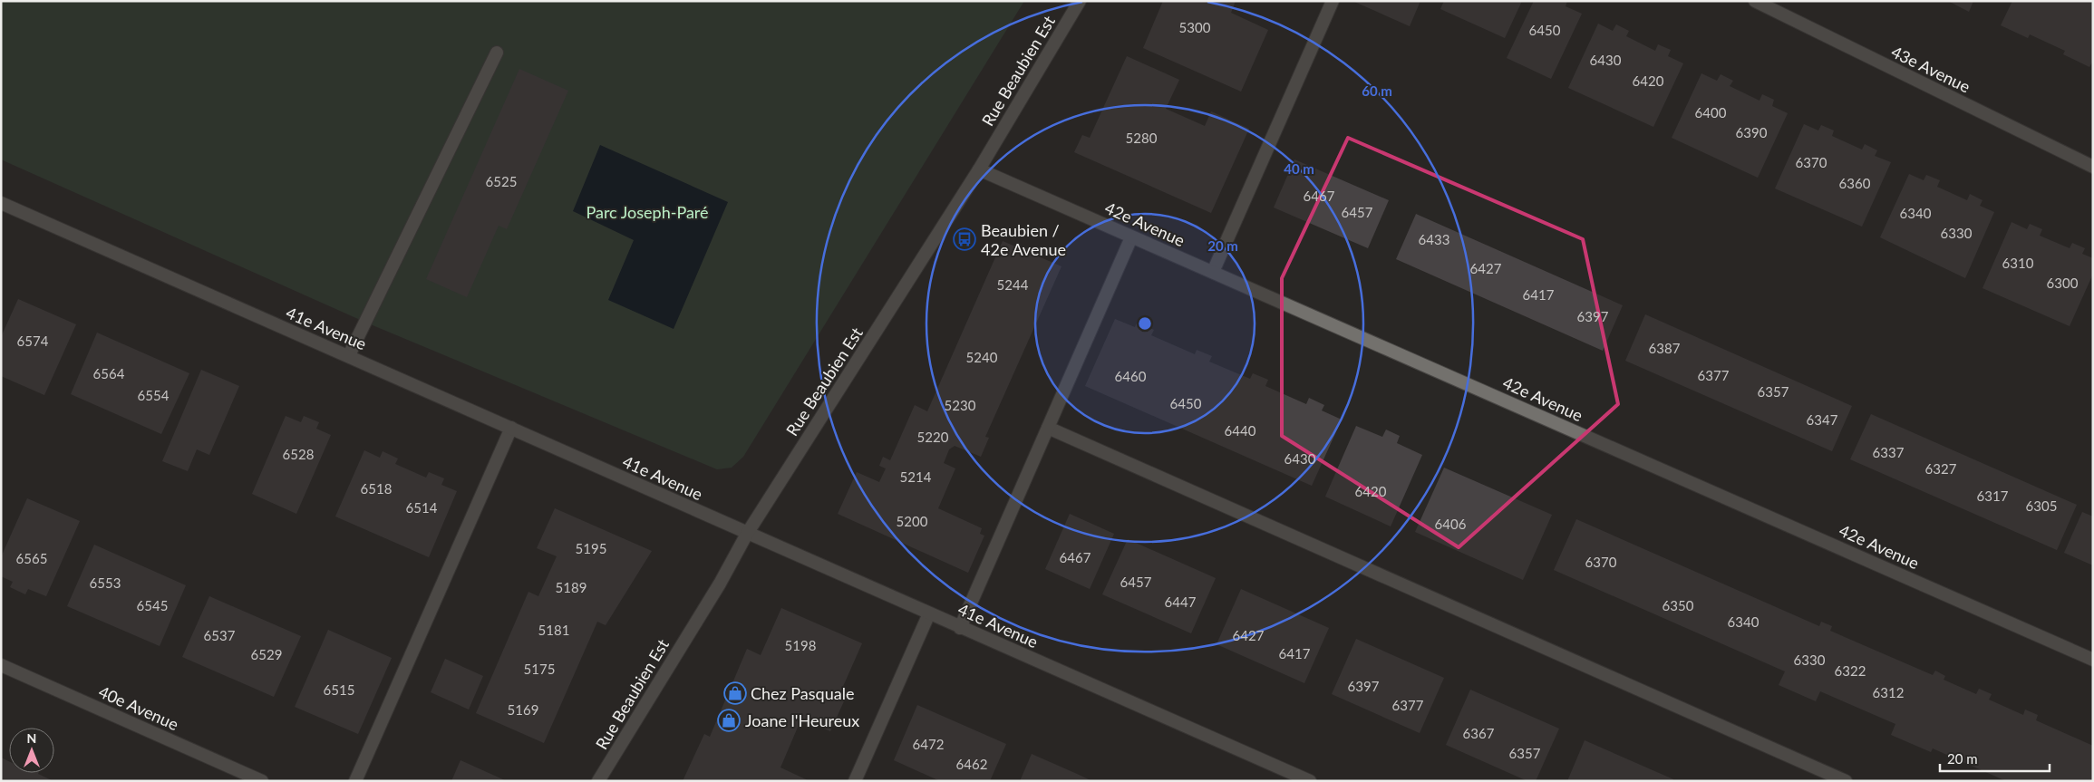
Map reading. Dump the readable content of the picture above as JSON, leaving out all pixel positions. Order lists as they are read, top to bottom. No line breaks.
{"streets":{"street":["43e Avenue","Rue Beaubien Est","42e Avenue","41e Avenue","40e Avenue"]},"crossings":[["Rue Beaubien Est","42e Avenue"],["Rue Beaubien Est","41e Avenue"]],"parks":["Parc Joseph-Paré"],"places":{"bus stop":["Beaubien / 42e Avenue"],"shop":["Chez Pasquale","Joane l'Heureux"]},"house_numbers":["5300","6450","6430","6420","6400","6390","5280","6370","6525","6360","6467","6457","6340","6330","6433","6310","6427","6300","5244","6417","6397","6574","6387","5240","6564","6377","6460","6357","6554","6450","5230","6347","6440","5220","6337","6528","6430","6327","5214","6518","6420","6317","6305","6514","5200","6406","5195","6467","6565","6370","6457","6553","5189","6447","6545","6350","6340","5181","6537","6427","5198","6417","6529","6330","5175","6322","6397","6515","6312","6377","5169","6367","6472","6357","6462"],"scale_bar":"20 m","north":"top","rings":["60 m","40 m","20 m"]}
